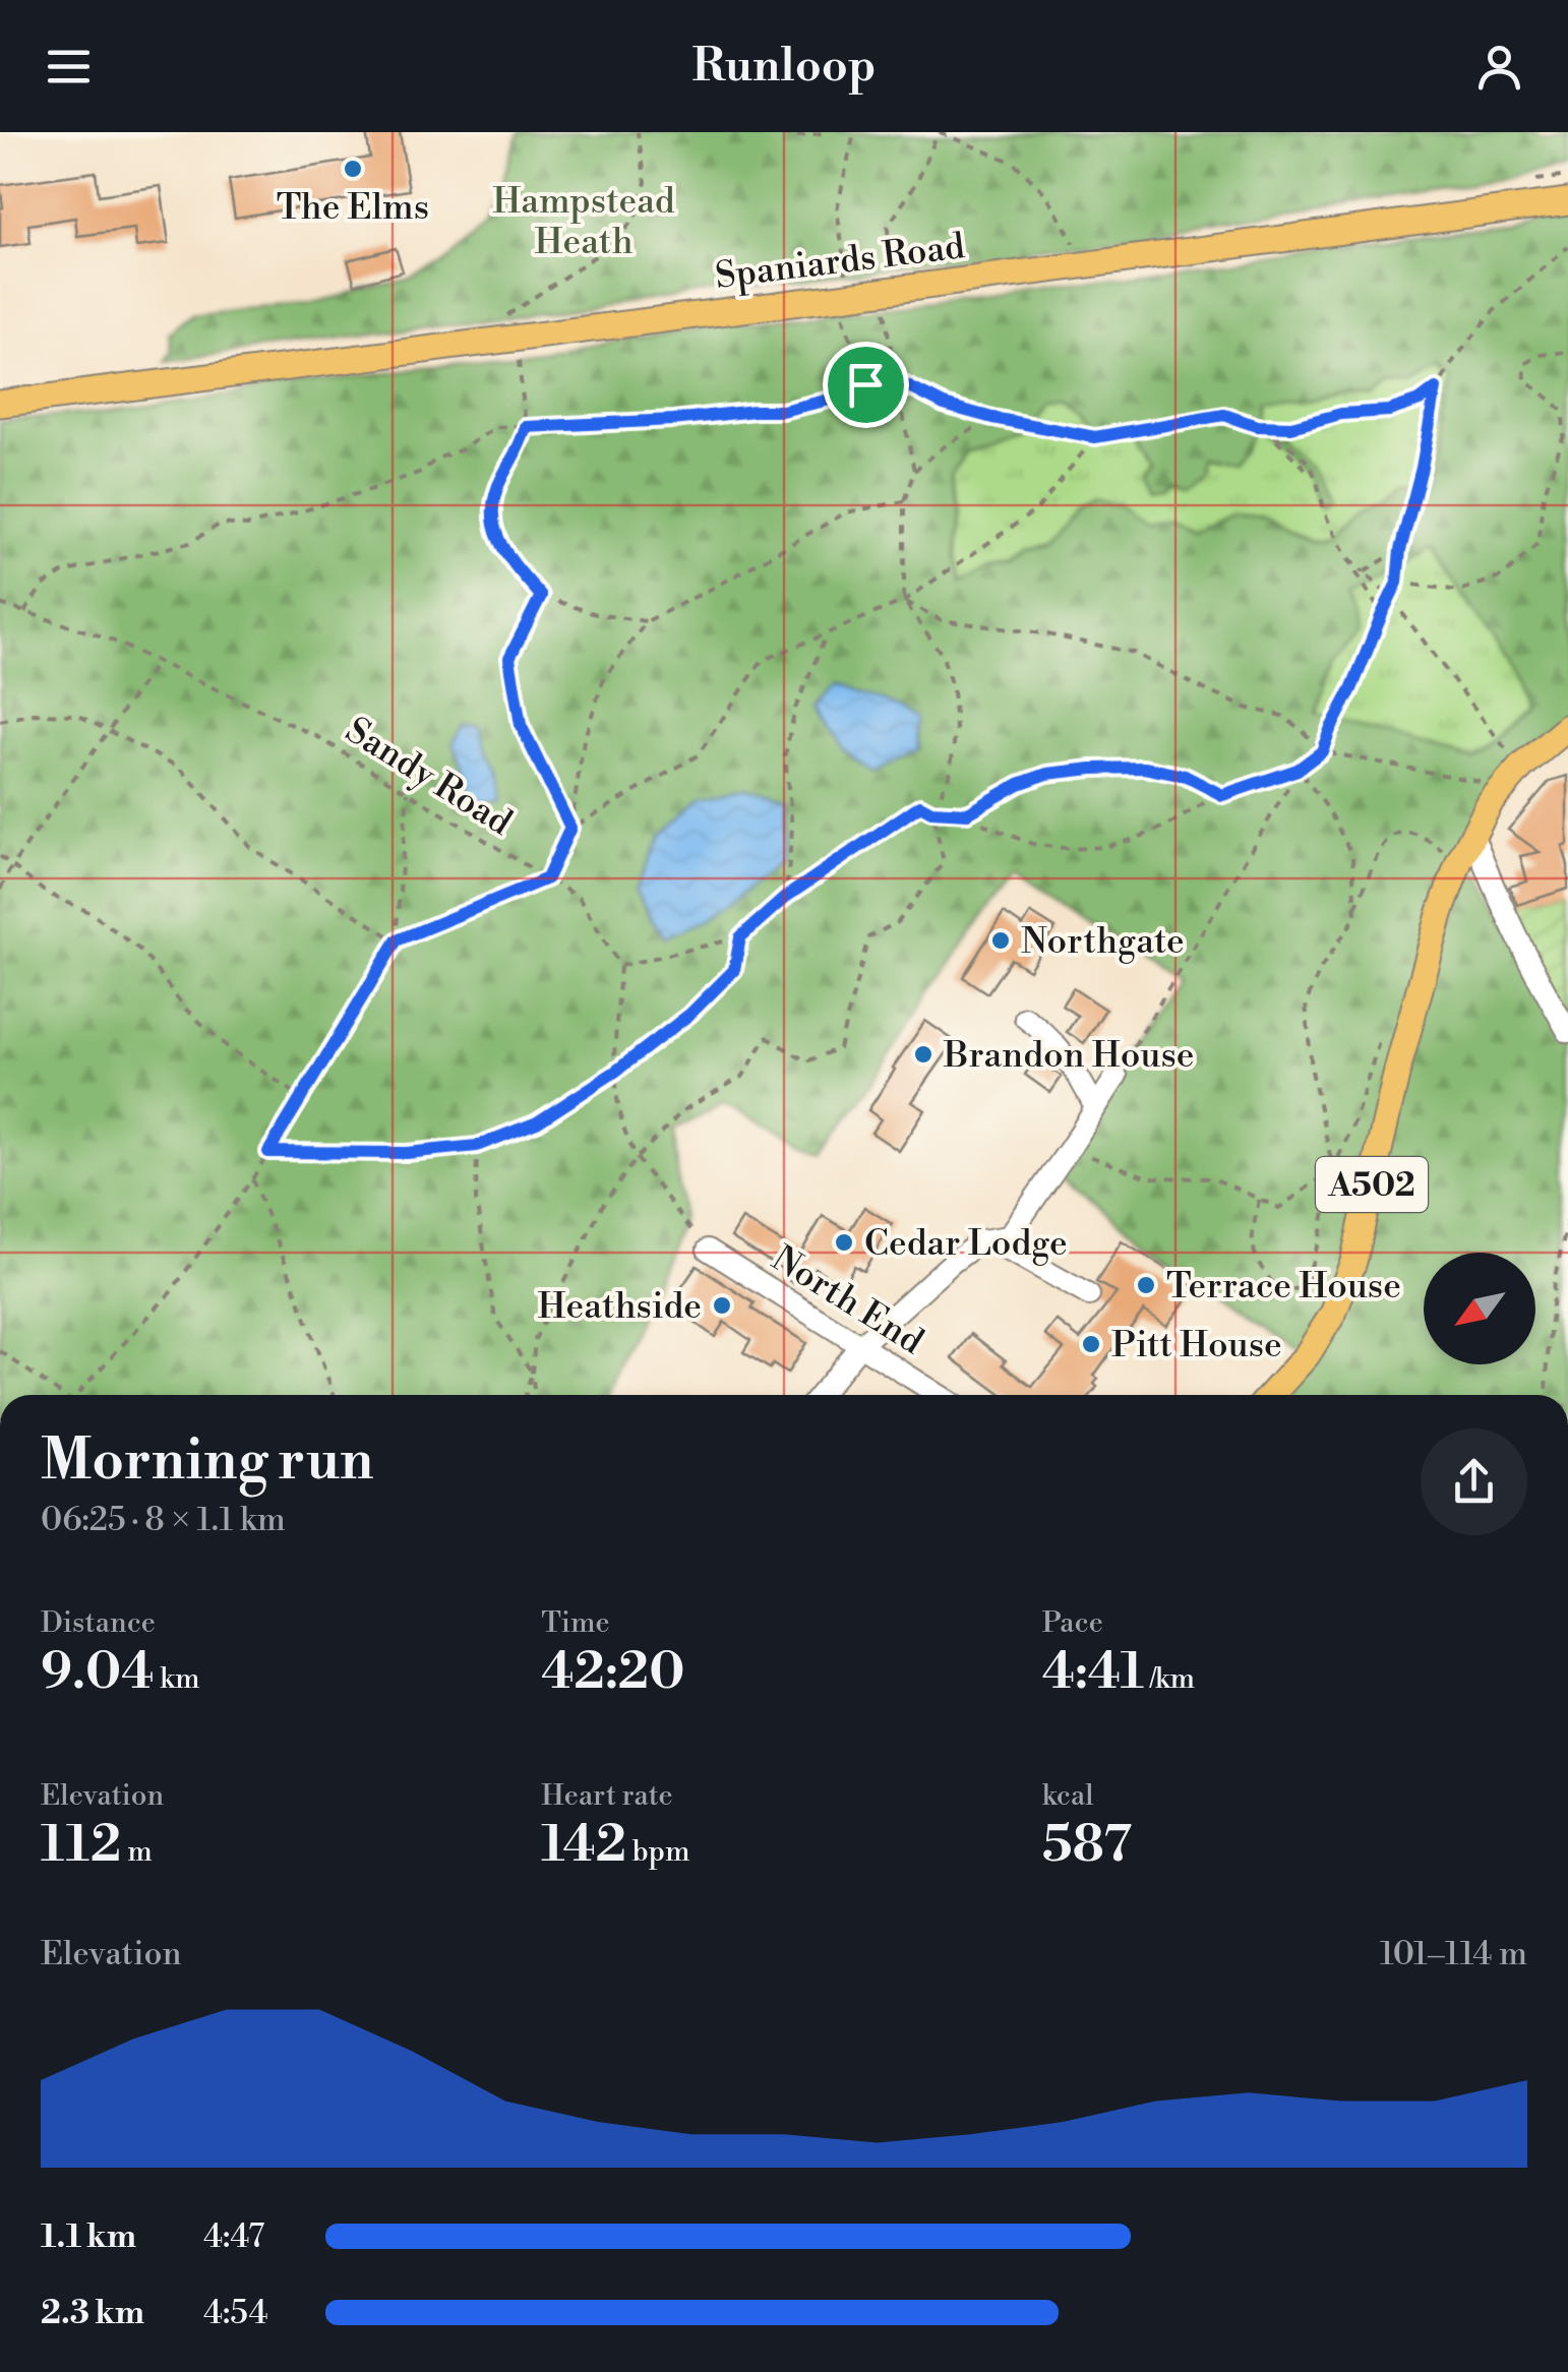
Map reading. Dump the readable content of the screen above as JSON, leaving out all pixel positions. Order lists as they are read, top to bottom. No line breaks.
{"streets":{"main road":["Spaniards Road","A502"],"street":["North End"],"path":["Sandy Road"]},"parks":["Hampstead Heath"],"places":["The Elms","Northgate","Brandon House","Cedar Lodge","Terrace House","Heathside","Pitt House"],"north":"bottom left","page":{"header":"Runloop","heading":["Morning run","06:25 · 8 × 1.1 km"],"stats":[["Distance","9.04 km"],["Time","42:20"],["Pace","4:41 /km"],["Elevation","112 m"],["Heart rate","142 bpm"],["kcal","587"]],"chart":["Elevation","101–114 m"],"list":[{"name":"1.1 km","note":"4:47"},{"name":"2.3 km","note":"4:54"}]}}
